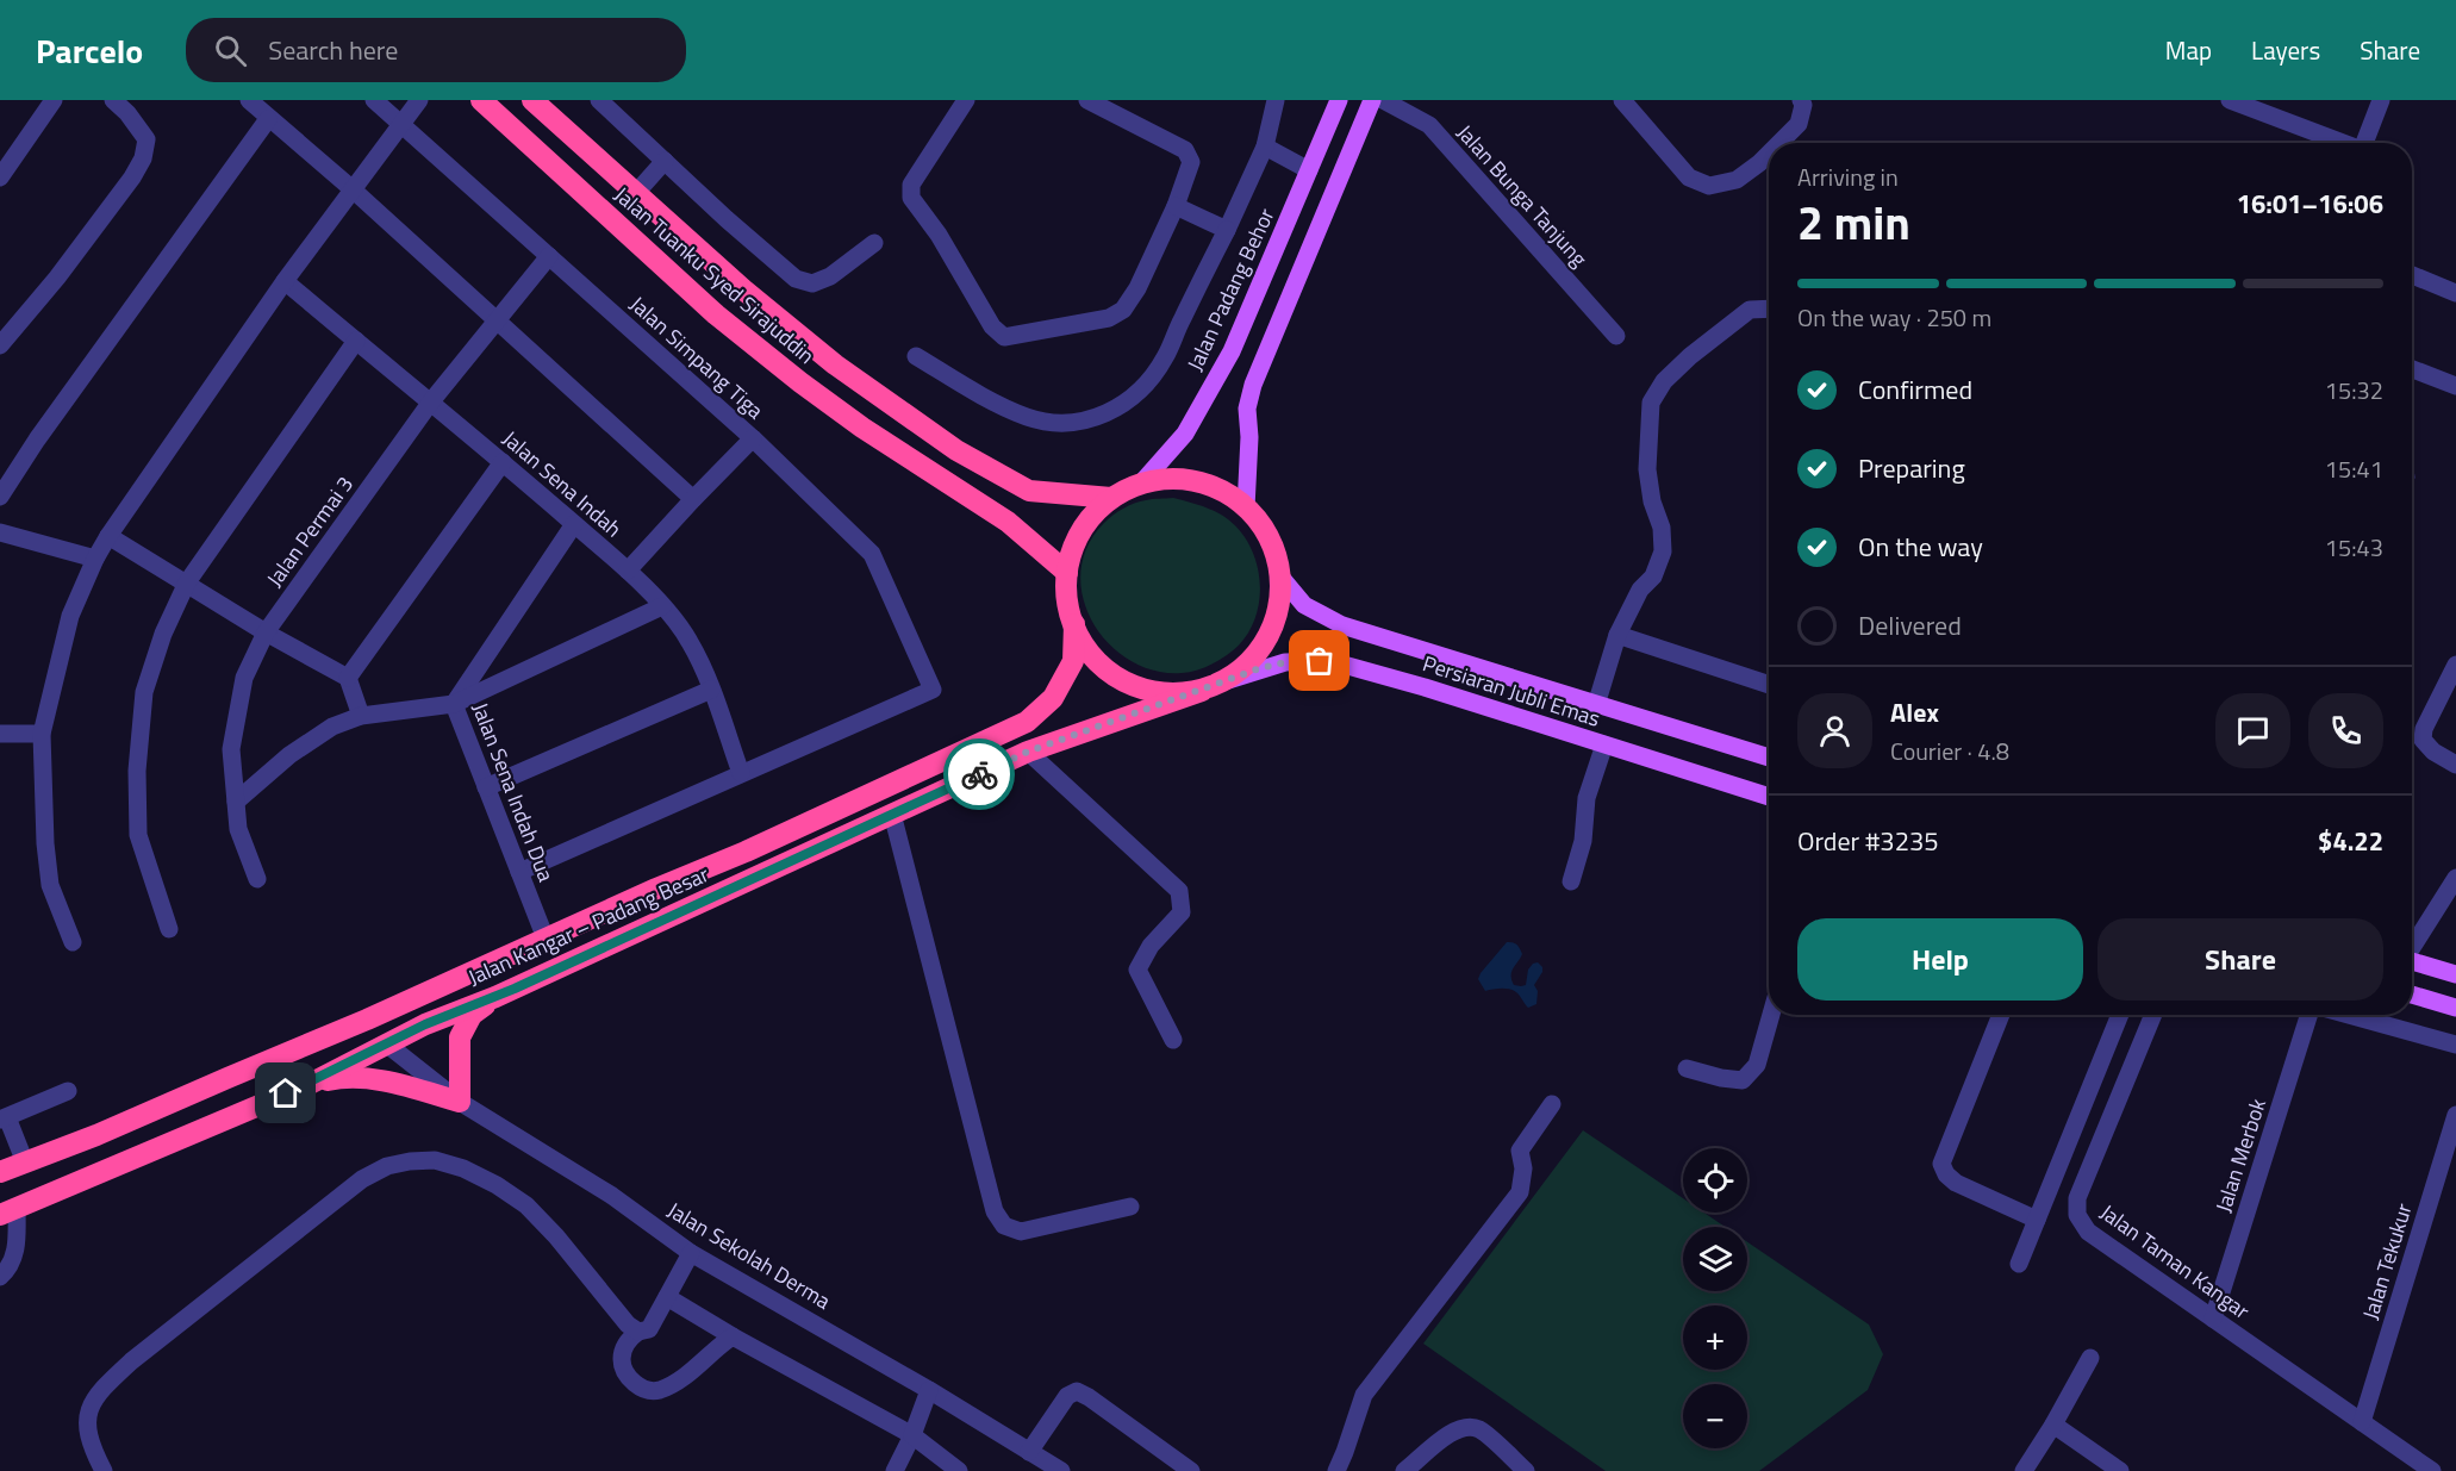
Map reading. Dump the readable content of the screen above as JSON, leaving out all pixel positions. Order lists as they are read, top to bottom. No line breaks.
{"streets":{"highway":["Jalan Tuanku Syed Sirajuddin","Jalan Kangar – Padang Besar"],"main road":["Jalan Padang Behor","Persiaran Jubli Emas"],"street":["Jalan Bunga Tanjung","Jalan Simpang Tiga","Jalan Sena Indah","Jalan Permai 3","Jalan Sena Indah Dua","Jalan Merbok","Jalan Sekolah Derma","Jalan Taman Kangar","Jalan Tekukur"]},"crossings":[["Jalan Tuanku Syed Sirajuddin","Jalan Padang Behor"],["Jalan Tuanku Syed Sirajuddin","Persiaran Jubli Emas"],["Jalan Tuanku Syed Sirajuddin","Jalan Kangar – Padang Besar"],["Jalan Padang Behor","Persiaran Jubli Emas"],["Jalan Padang Behor","Jalan Kangar – Padang Besar"],["Jalan Simpang Tiga","Jalan Sena Indah"],["Jalan Simpang Tiga","Jalan Permai 3"],["Jalan Sena Indah","Jalan Permai 3"],["Jalan Sena Indah","Jalan Sena Indah Dua"],["Persiaran Jubli Emas","Jalan Kangar – Padang Besar"],["Jalan Sena Indah Dua","Jalan Kangar – Padang Besar"],["Jalan Kangar – Padang Besar","Jalan Sekolah Derma"],["Jalan Merbok","Jalan Taman Kangar"],["Jalan Taman Kangar","Jalan Tekukur"]],"page":{"header":"Parcelo","search":"Search here","nav":["Map","Layers","Share"],"heading":["2 min","Arriving in","16:01–16:06"],"panel":["Alex","Courier · 4.8","Order #3235","$4.22"],"bar":"On the way · 250 m","list":[["Confirmed","15:32"],["Preparing","15:41"],["On the way","15:43"],"Delivered"],"buttons":["Help","Share"],"map_buttons":["+","−"]}}
